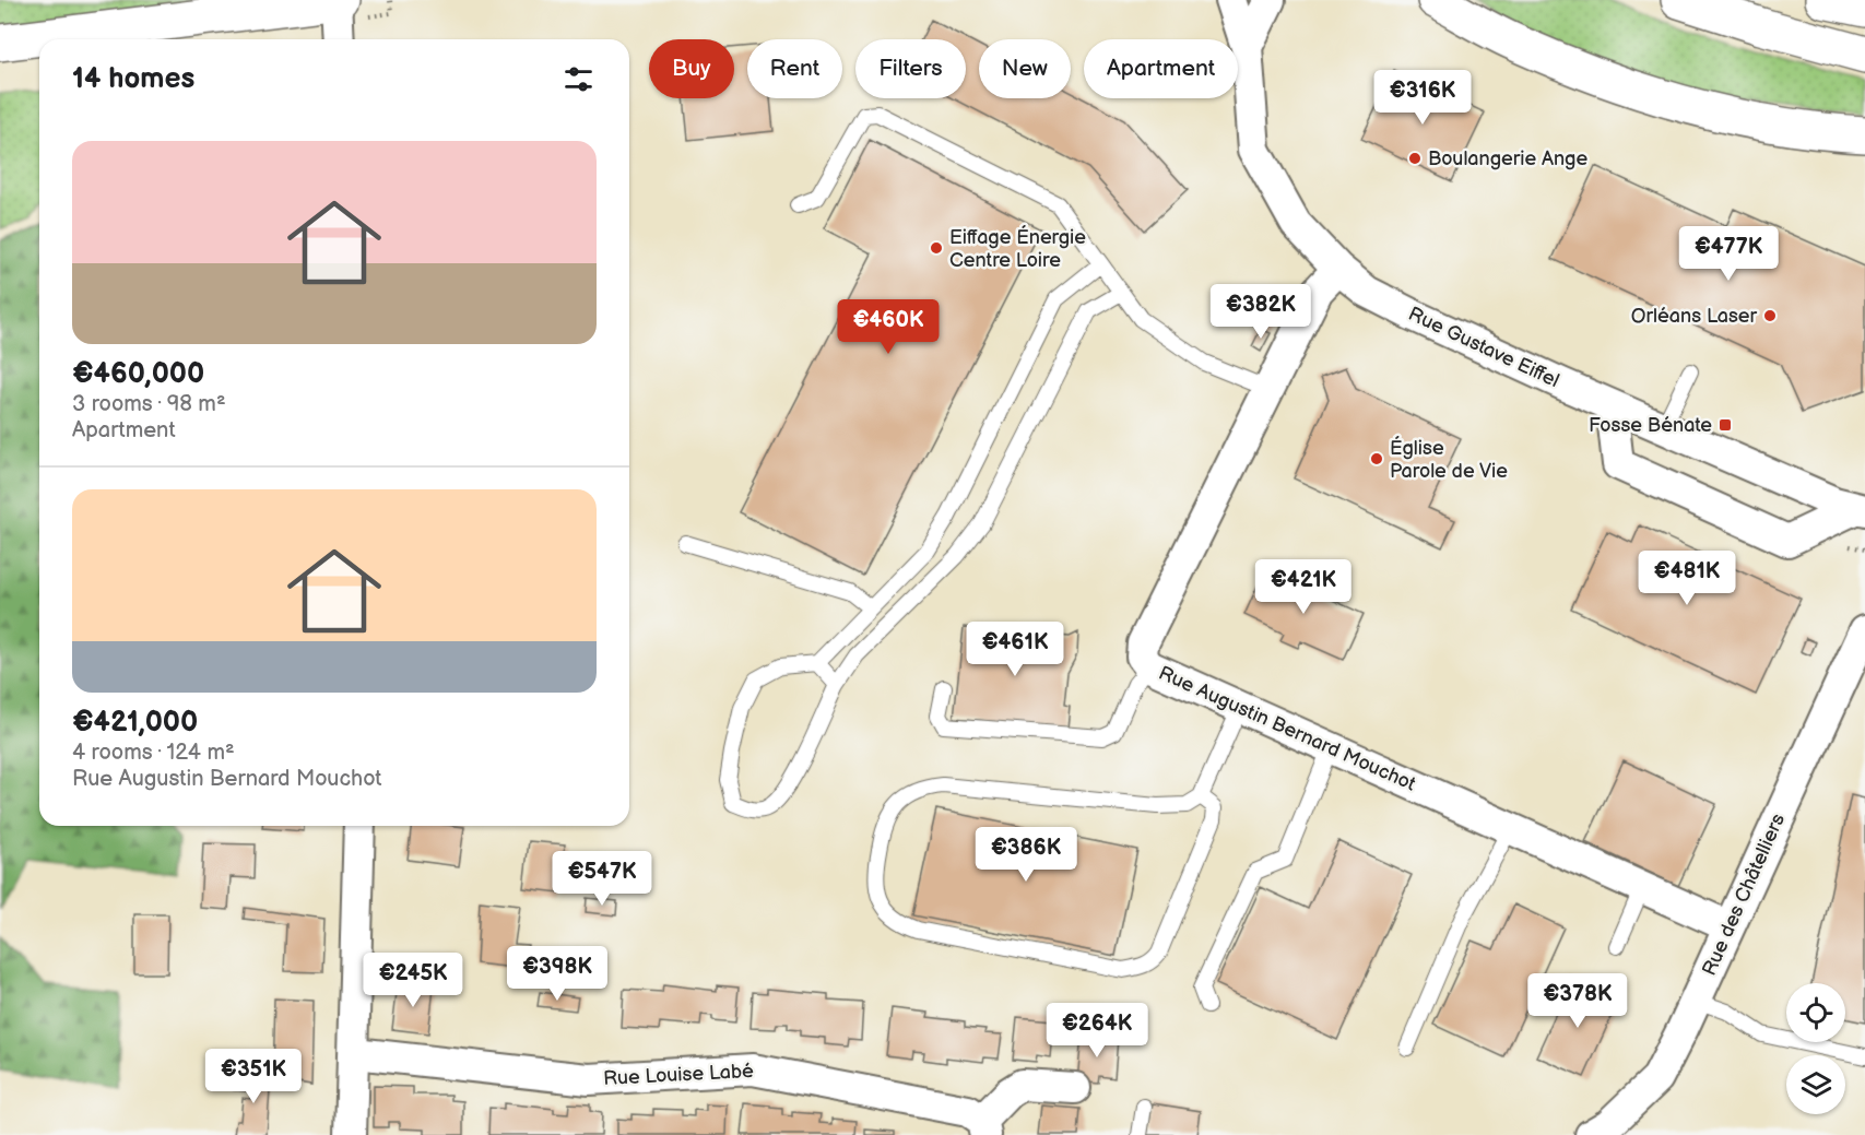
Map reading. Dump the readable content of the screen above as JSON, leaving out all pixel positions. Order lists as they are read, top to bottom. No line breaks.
{"streets":{"street":["Rue Gustave Eiffel","Rue Augustin Bernard Mouchot","Rue des Châtelliers","Rue Louise Labé"]},"crossings":[["Rue Gustave Eiffel","Rue Augustin Bernard Mouchot"],["Rue Augustin Bernard Mouchot","Rue des Châtelliers"]],"places":{"other":["Boulangerie Ange","Eiffage Énergie Centre Loire","Orléans Laser","Église Parole de Vie"],"transit":["Fosse Bénate"]},"page":{"chip":["Buy","Rent","Filters","New","Apartment"],"heading":"14 homes","price":["€316K","€477K","€382K","€460K","€481K","€421K","€461K","€386K","€547K","€398K","€245K","€378K","€264K","€351K"],"list":[{"name":"€460,000","note":"3 rooms · 98 m² · Apartment"},{"name":"€421,000","note":"4 rooms · 124 m² · Rue Augustin Bernard Mouchot"}]}}
